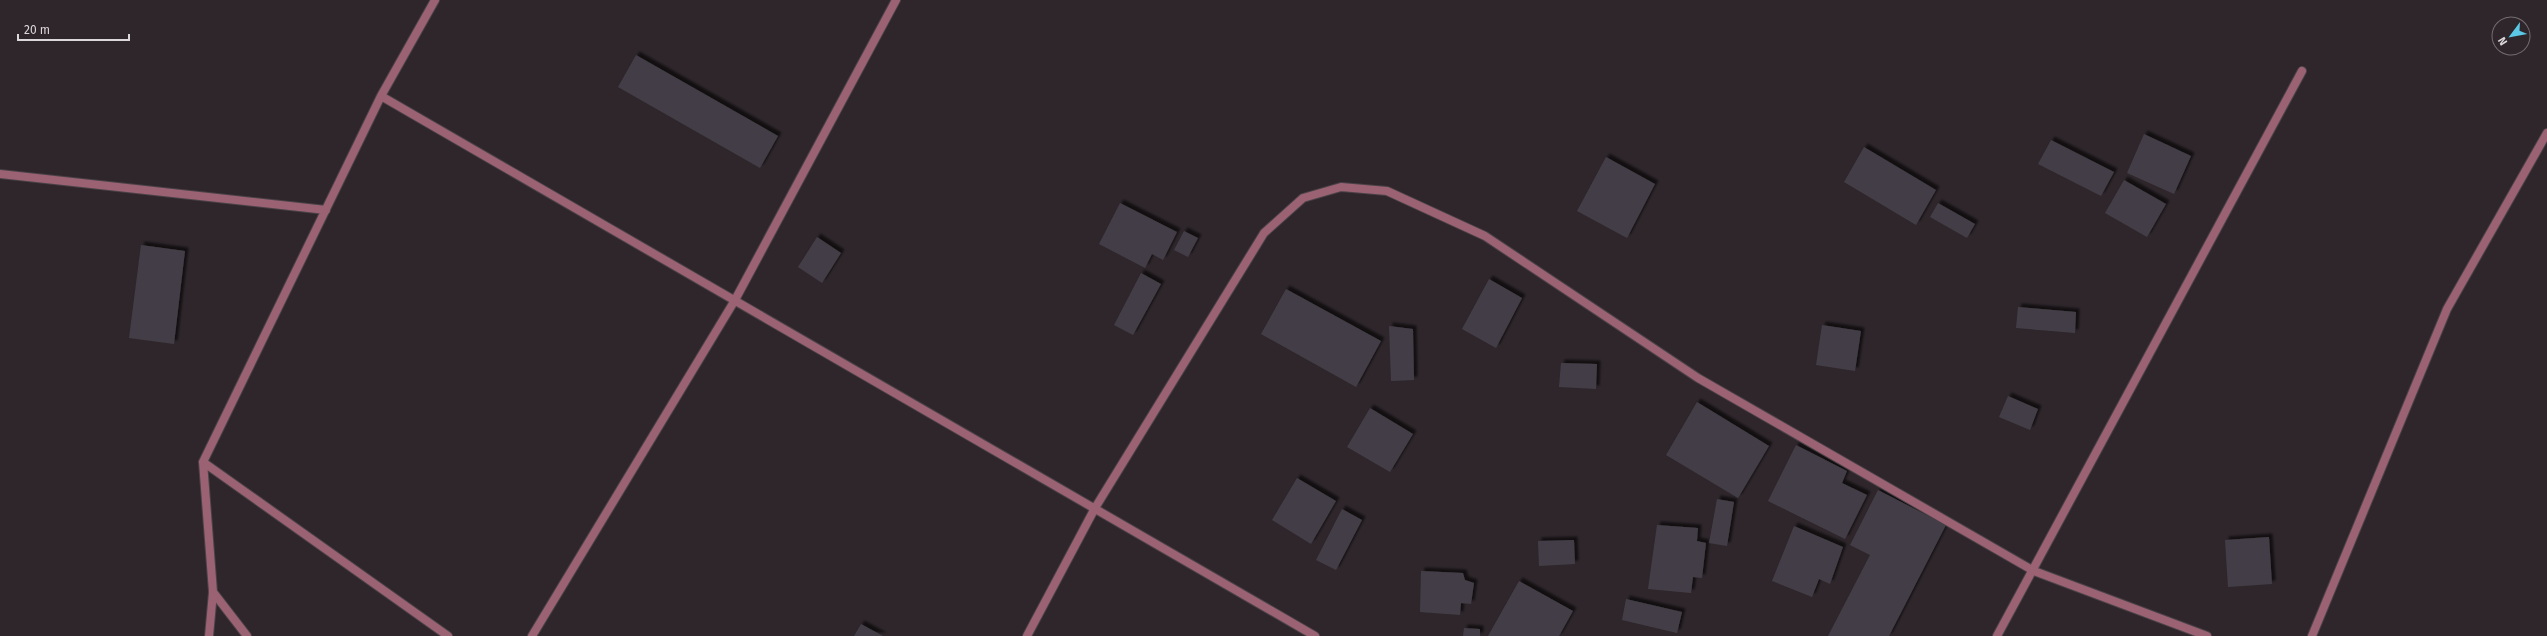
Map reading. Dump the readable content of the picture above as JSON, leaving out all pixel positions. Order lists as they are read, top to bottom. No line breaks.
{"scale_bar":"20 m","north":"bottom left"}
